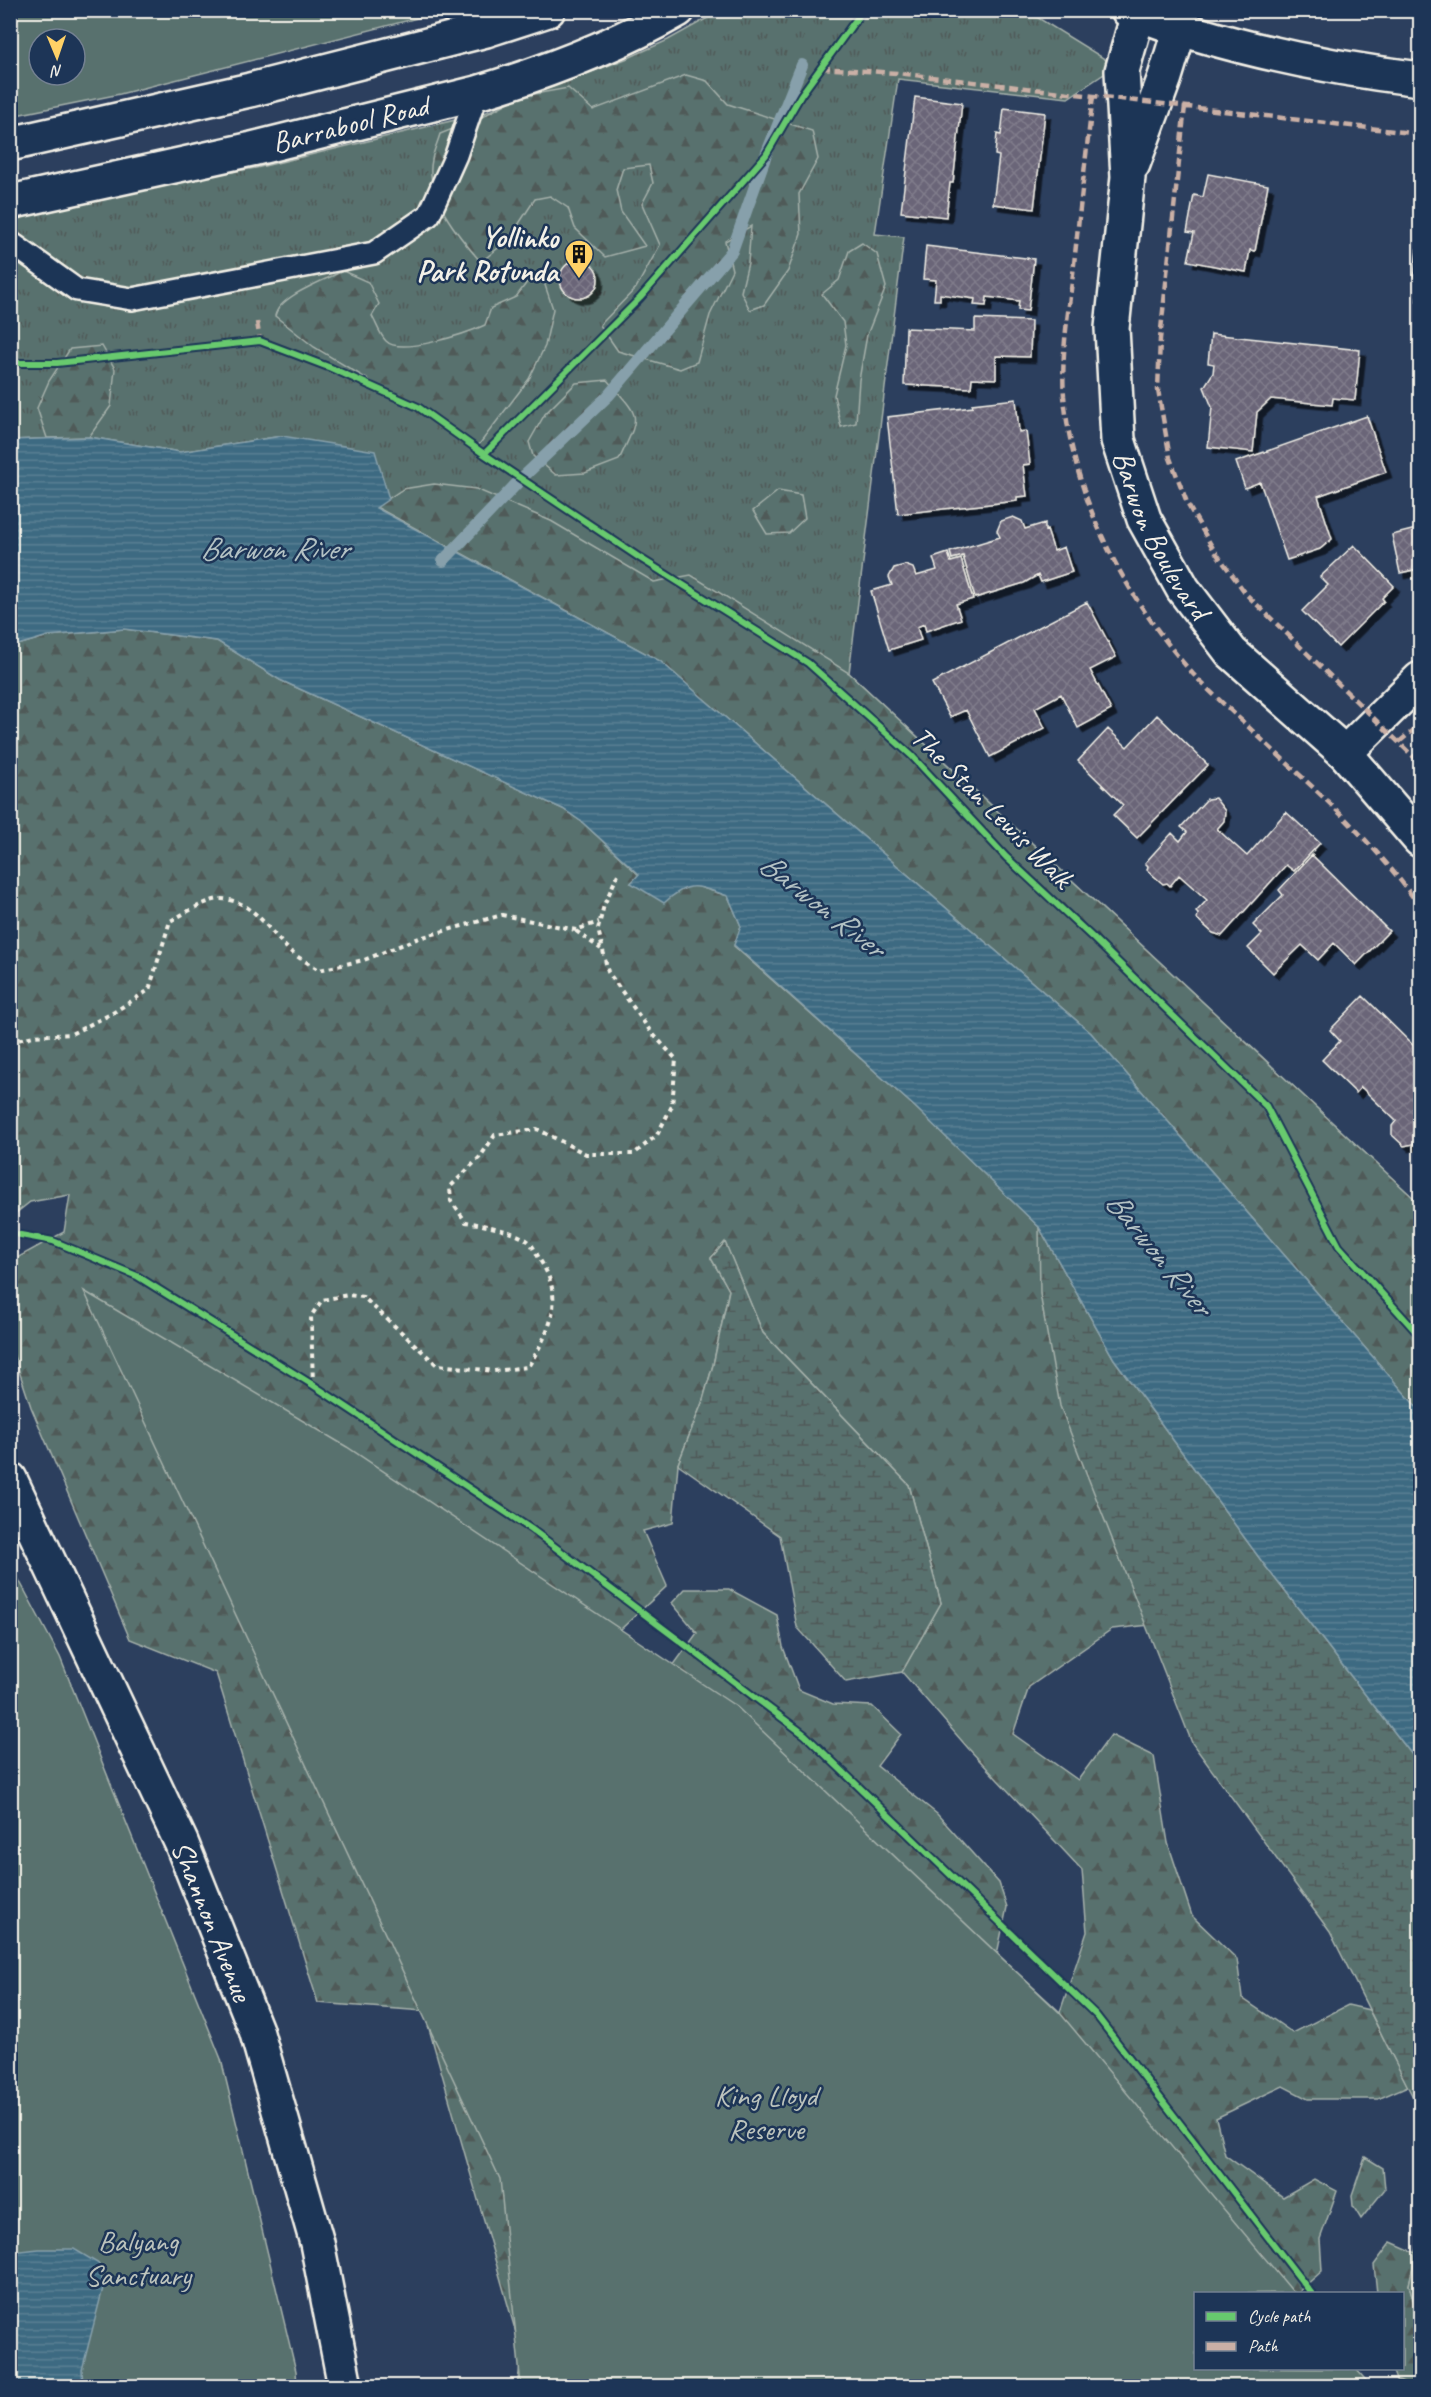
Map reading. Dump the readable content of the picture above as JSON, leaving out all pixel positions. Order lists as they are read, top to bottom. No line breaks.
{"streets":{"main road":["Barrabool Road","Barwon Boulevard","Shannon Avenue"],"cycle path":["The Stan Lewis Walk"]},"water":["Barwon River"],"parks":["King Lloyd Reserve","Balyang Sanctuary"],"places":{"building":["Yollinko Park Rotunda"]},"legend":["Cycle path","Path"],"north":"bottom"}
